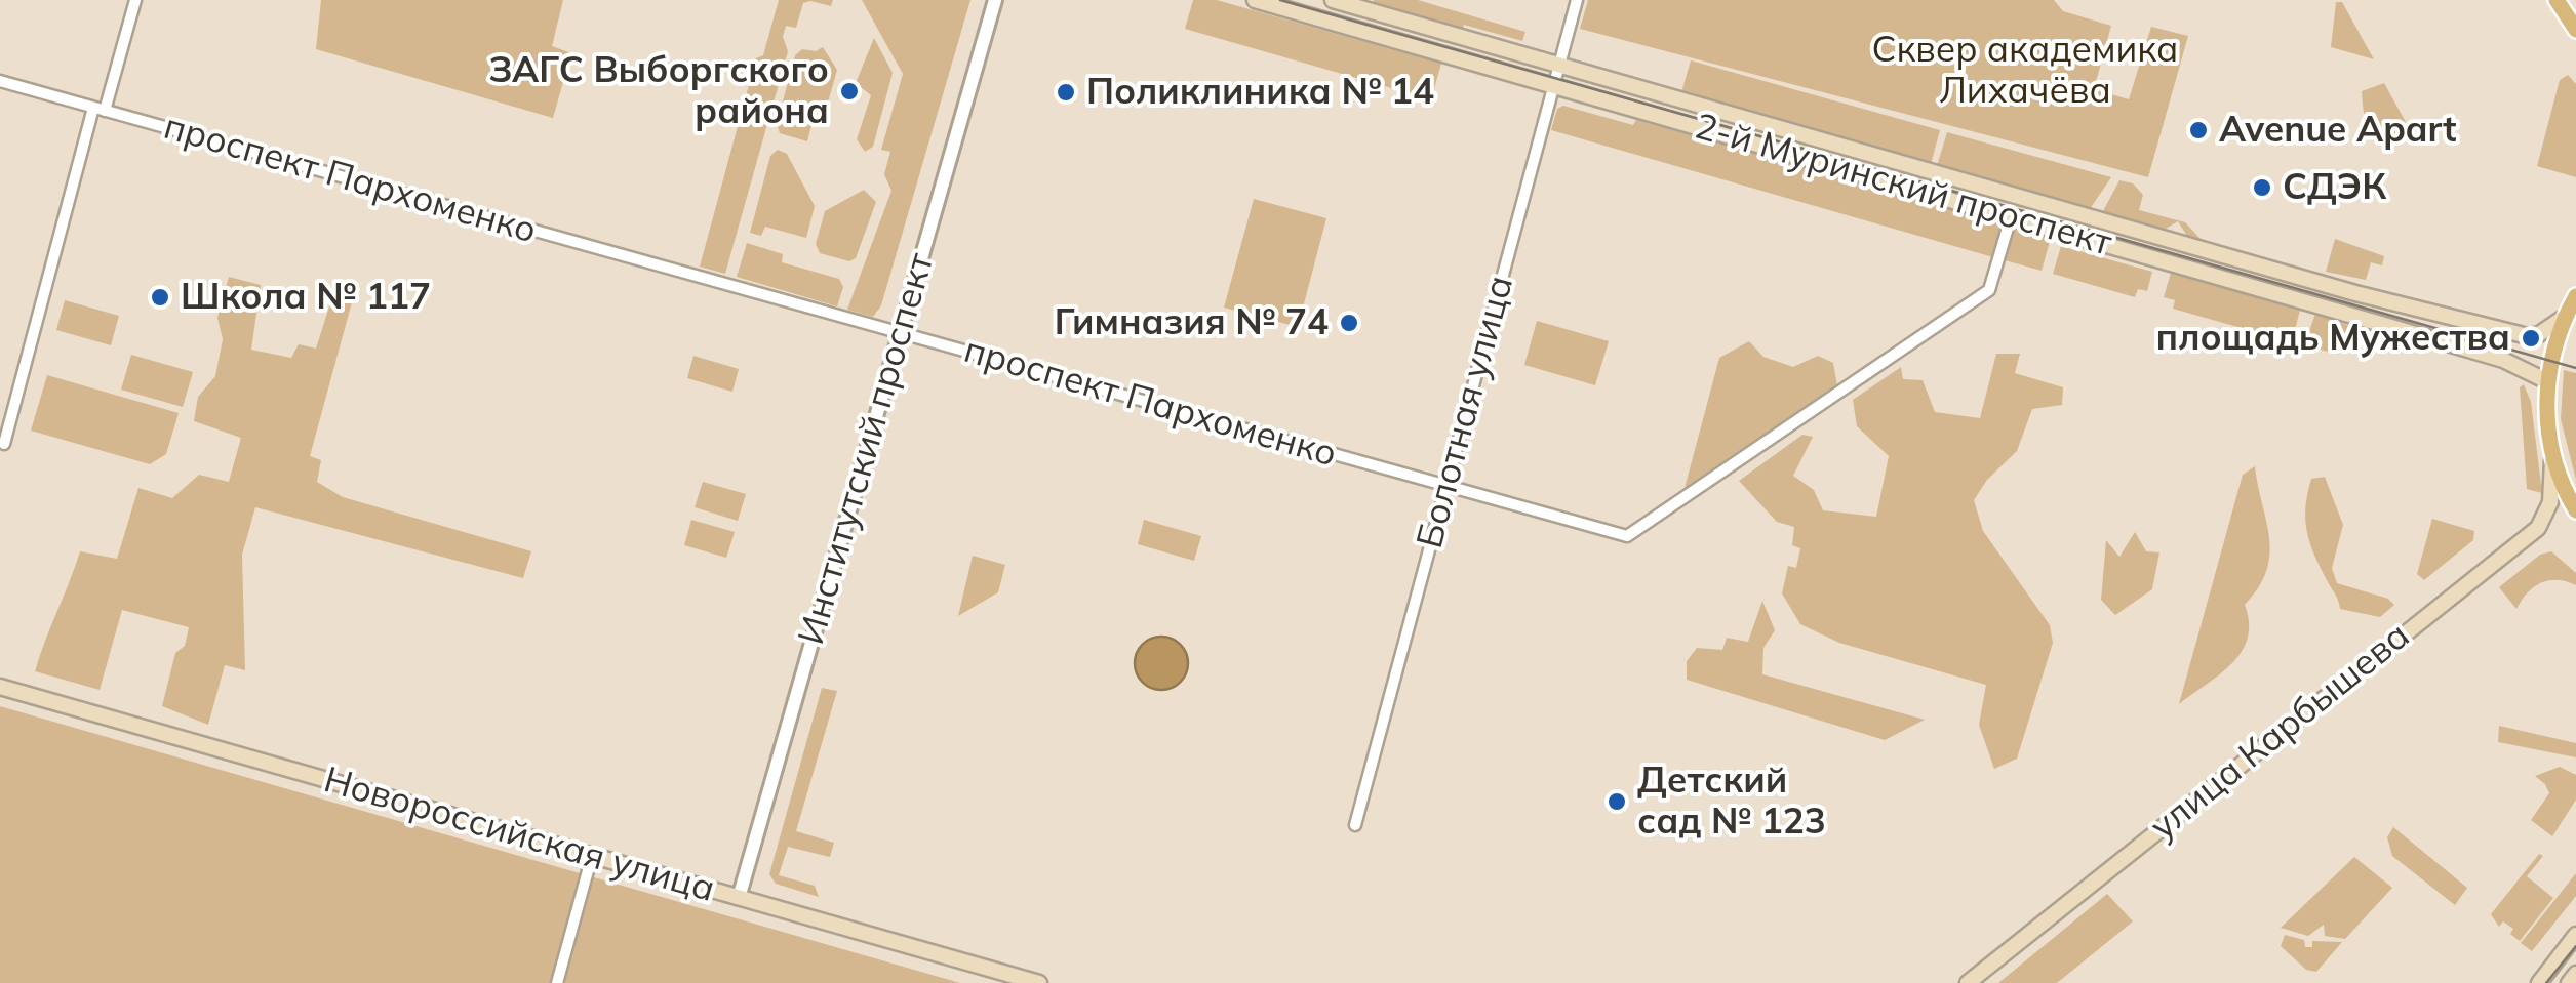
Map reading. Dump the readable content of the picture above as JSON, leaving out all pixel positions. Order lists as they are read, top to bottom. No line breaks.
{"streets":{"main road":["2-й Муринский проспект","улица Карбышева","Новороссийская улица"],"street":["проспект Пархоменко","Болотная улица","Институтский проспект"]},"crossings":[["проспект Пархоменко","2-й Муринский проспект"],["проспект Пархоменко","Болотная улица"],["проспект Пархоменко","Институтский проспект"],["2-й Муринский проспект","Болотная улица"],["Институтский проспект","Новороссийская улица"]],"parks":["Сквер академика Лихачёва"],"places":["ЗАГС Выборгского района","Поликлиника № 14","Avenue Apart","СДЭК","Школа № 117","Гимназия № 74","площадь Мужества","Детский сад № 123"]}
